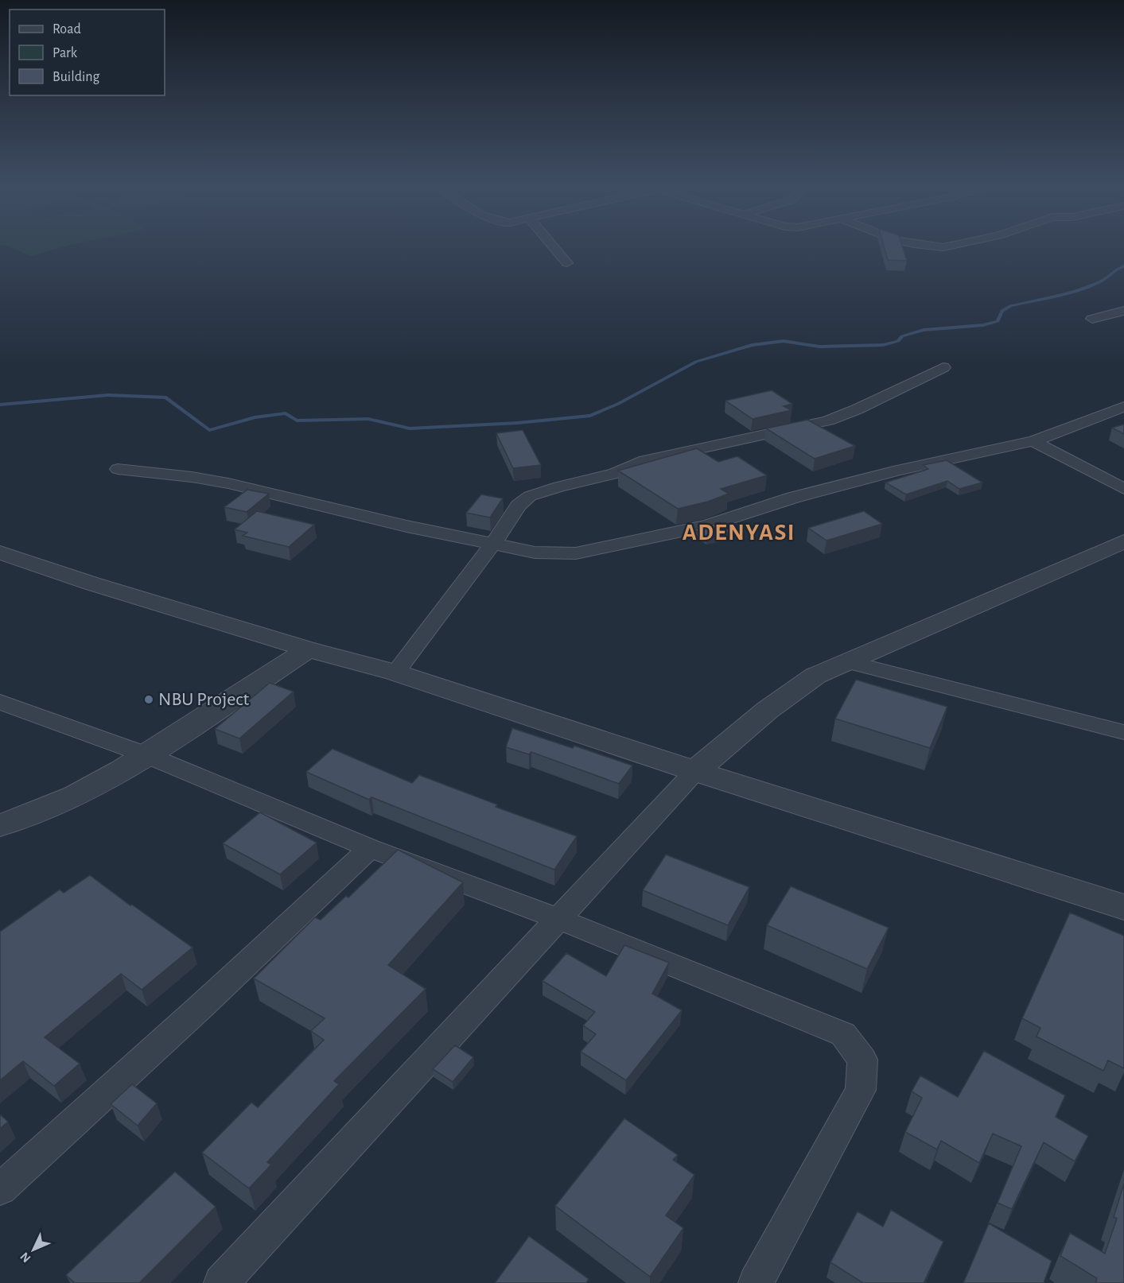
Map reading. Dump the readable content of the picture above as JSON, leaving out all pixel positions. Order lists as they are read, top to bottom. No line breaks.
{"districts":["ADENYASI"],"places":["NBU Project"],"legend":["Road","Park","Building"],"north":"bottom left"}
